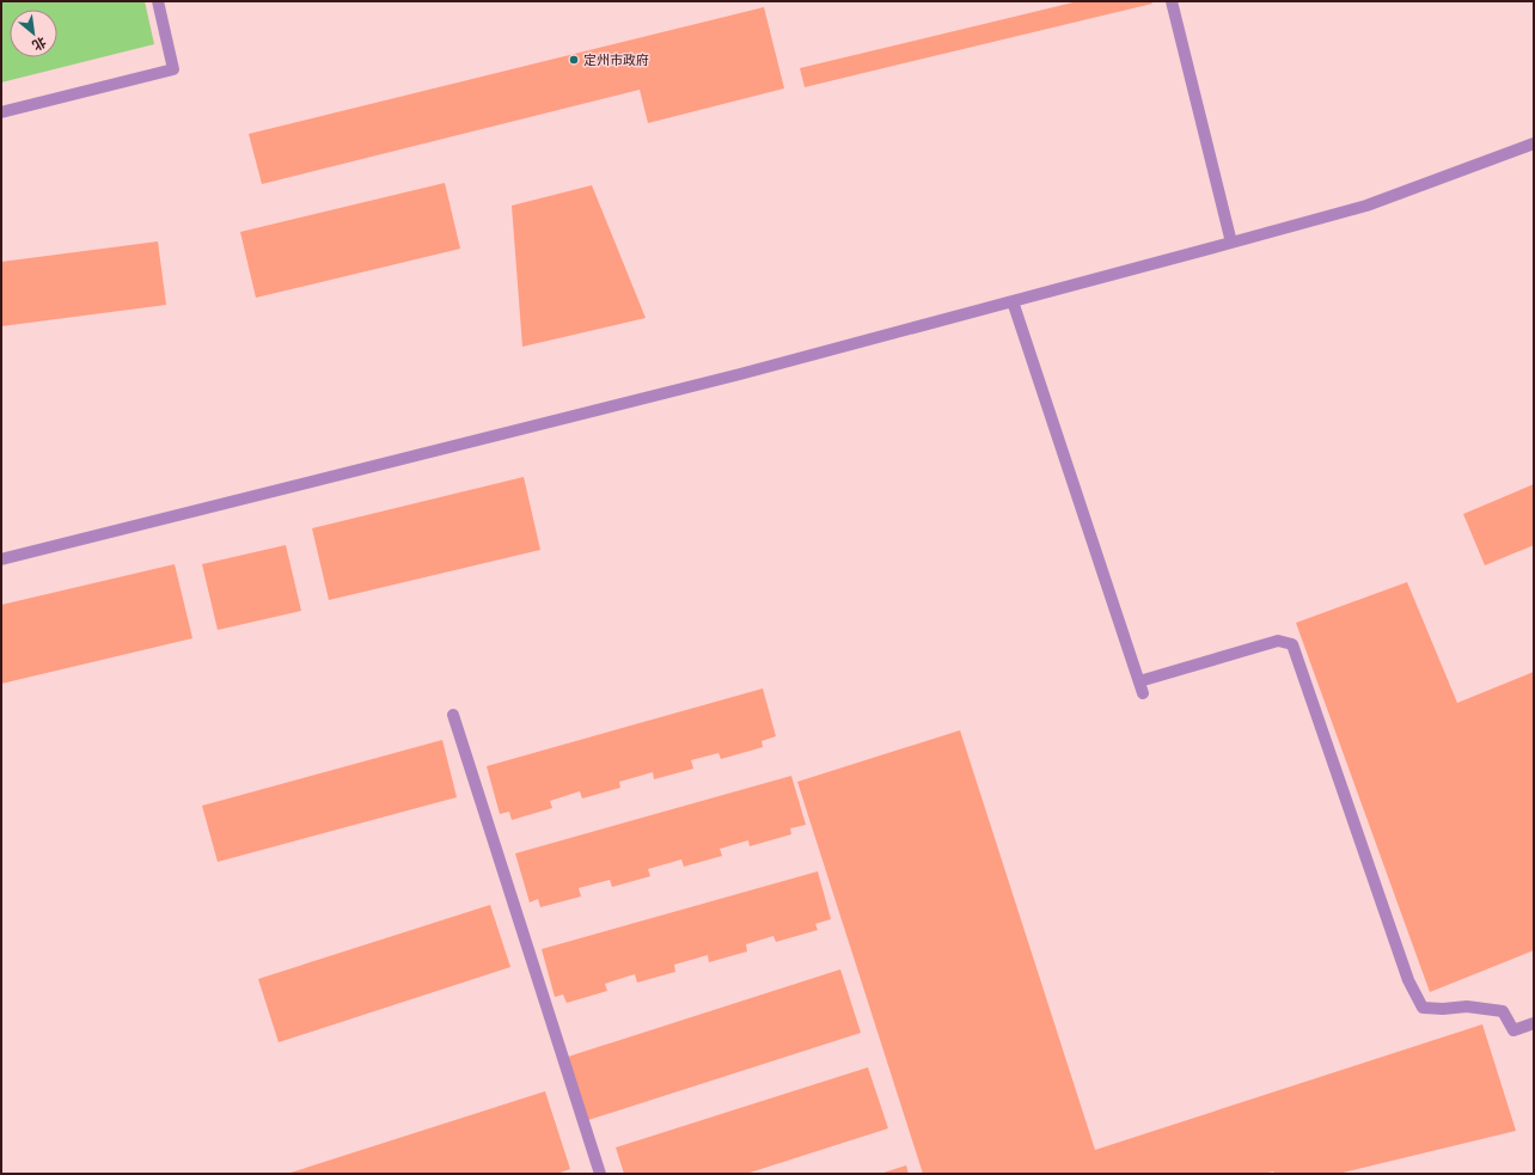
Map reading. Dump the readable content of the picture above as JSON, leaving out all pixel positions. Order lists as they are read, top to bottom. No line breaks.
{"places":["定州市政府"],"north":"bottom right"}
